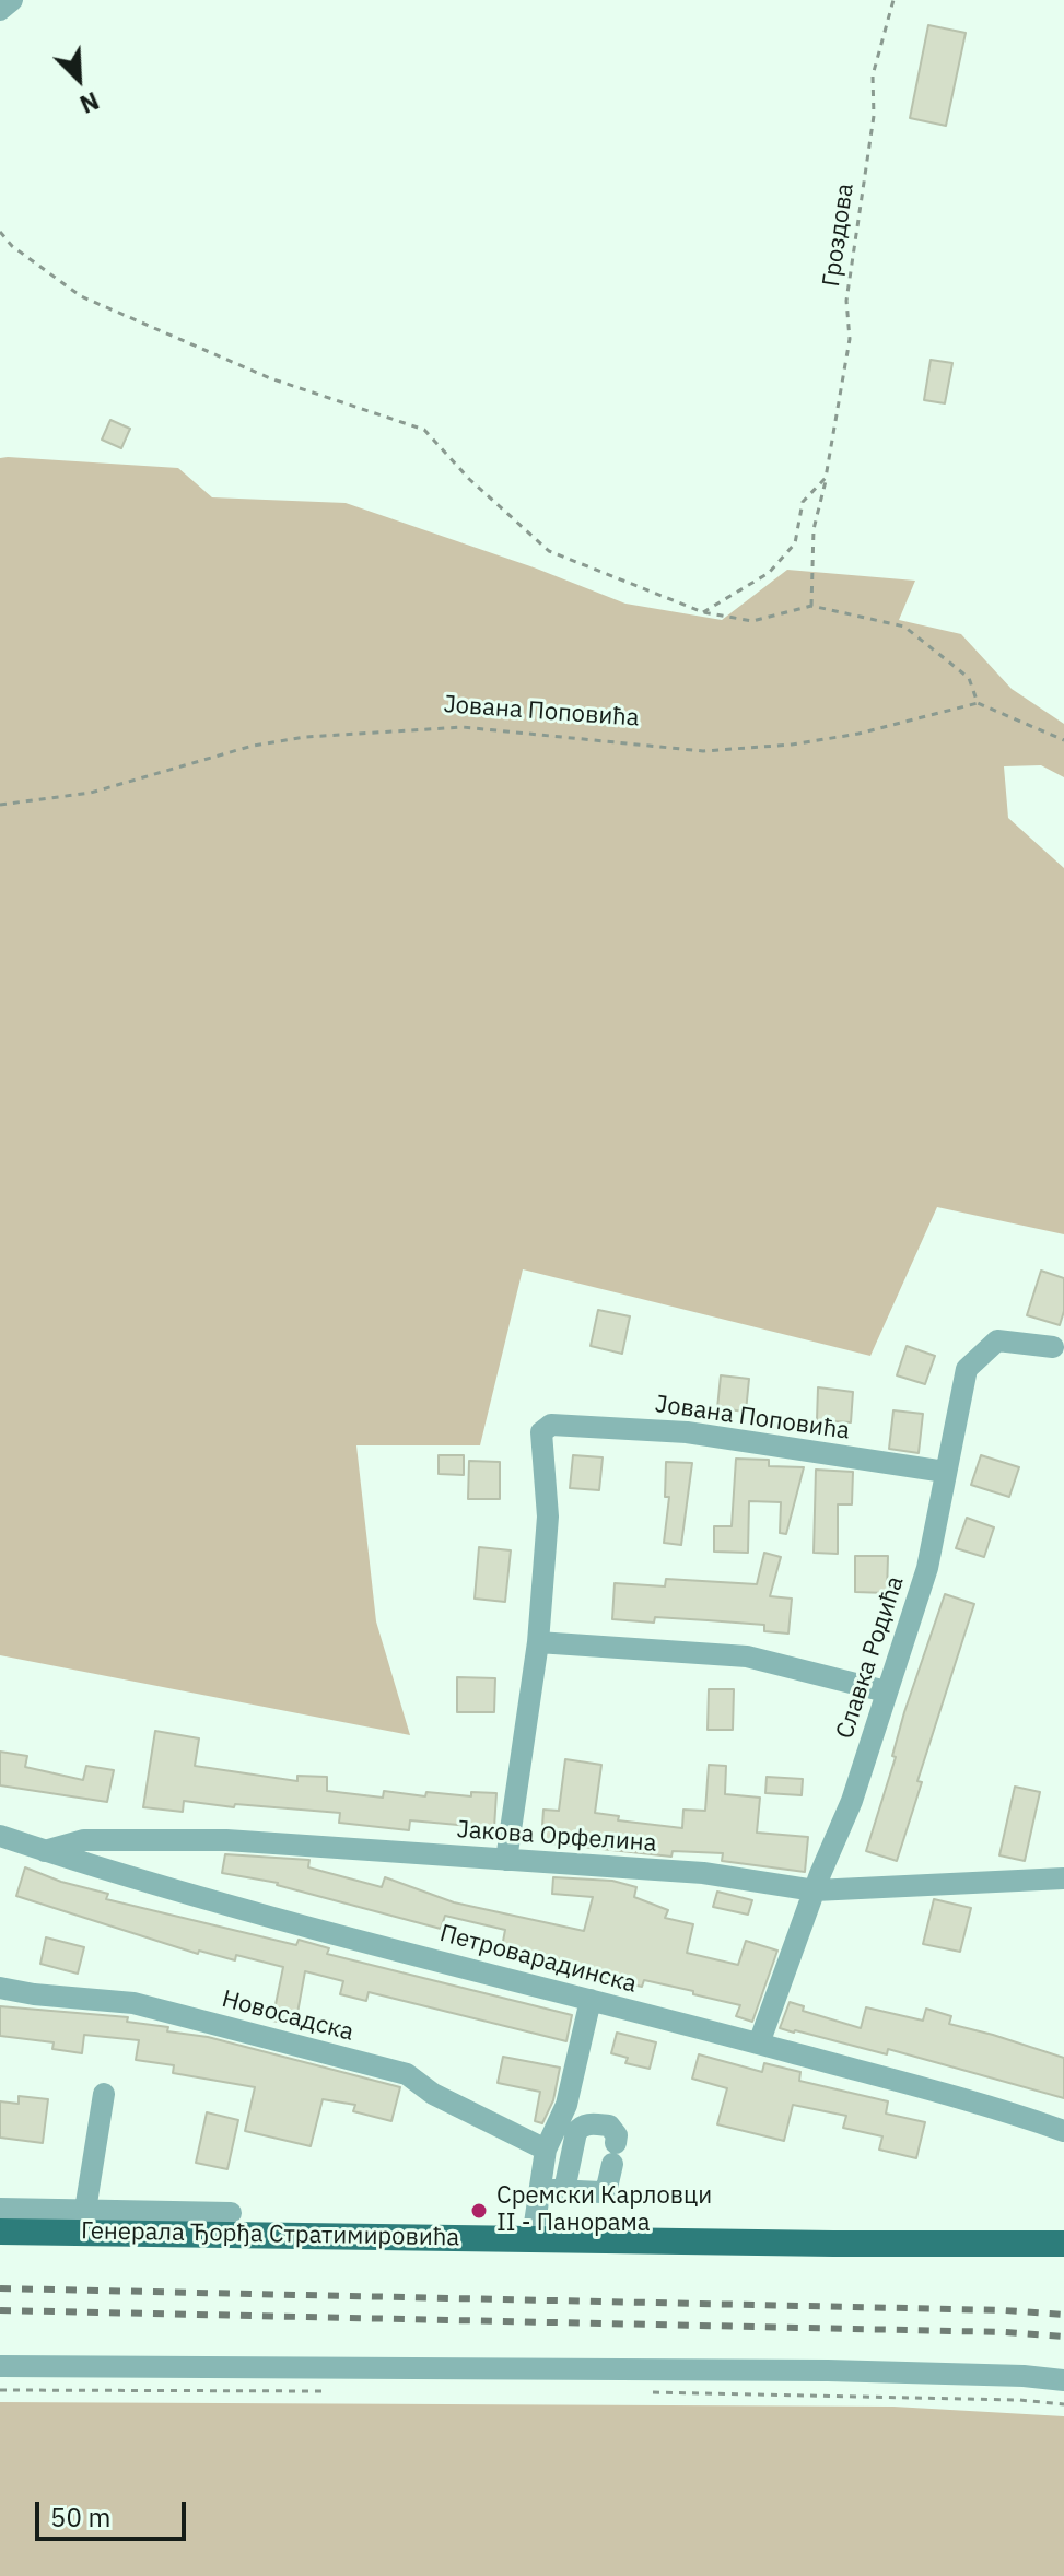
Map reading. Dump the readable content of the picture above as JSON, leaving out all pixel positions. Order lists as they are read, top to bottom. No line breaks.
{"streets":{"main road":["Генерала Ђорђа Стратимировића"],"street":["Јована Поповића","Славка Родића","Јакова Орфелина","Петроварадинска","Новосадска"],"path":["Гроздова"]},"crossings":[["Јована Поповића","Славка Родића"],["Славка Родића","Јакова Орфелина"],["Славка Родића","Петроварадинска"],["Јакова Орфелина","Петроварадинска"]],"places":["Сремски Карловци II - Панорама"],"scale_bar":"50 m","north":"bottom right"}
